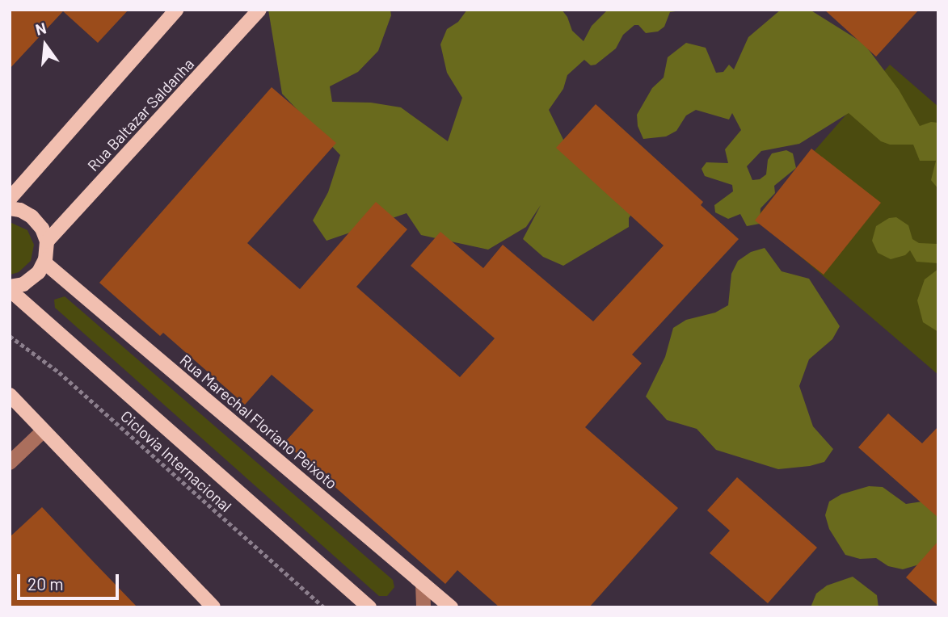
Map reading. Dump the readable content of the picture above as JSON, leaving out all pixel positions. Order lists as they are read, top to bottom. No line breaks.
{"streets":{"main road":["Rua Baltazar Saldanha","Rua Marechal Floriano Peixoto"],"path":["Ciclovia Internacional"]},"scale_bar":"20 m","north":"top"}
